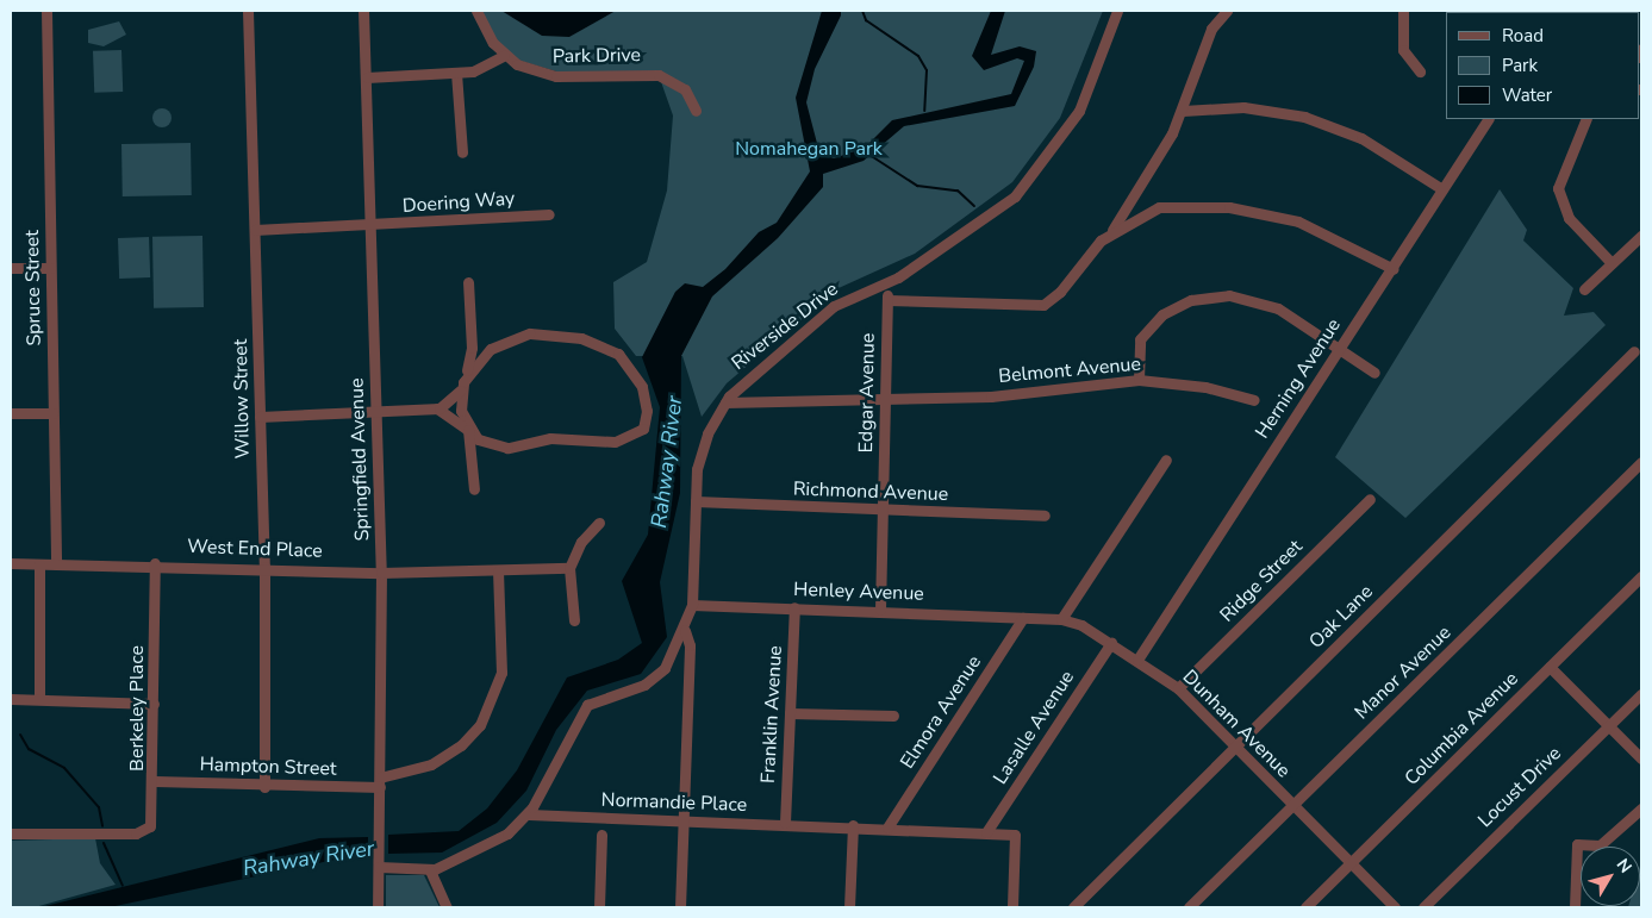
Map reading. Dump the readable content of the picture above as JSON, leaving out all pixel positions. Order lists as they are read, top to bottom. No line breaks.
{"streets":{"street":["Park Drive","Doering Way","Spruce Street","Riverside Drive","Belmont Avenue","Herning Avenue","Edgar Avenue","Willow Street","Springfield Avenue","Richmond Avenue","West End Place","Ridge Street","Henley Avenue","Oak Lane","Manor Avenue","Berkeley Place","Elmora Avenue","Franklin Avenue","Dunham Avenue","Lasalle Avenue","Columbia Avenue","Hampton Street","Locust Drive","Normandie Place"]},"crossings":[["Doering Way","Willow Street"],["Doering Way","Springfield Avenue"],["Spruce Street","West End Place"],["Riverside Drive","Belmont Avenue"],["Riverside Drive","Edgar Avenue"],["Riverside Drive","Richmond Avenue"],["Riverside Drive","Henley Avenue"],["Riverside Drive","Normandie Place"],["Belmont Avenue","Edgar Avenue"],["Herning Avenue","Dunham Avenue"],["Edgar Avenue","Richmond Avenue"],["Edgar Avenue","Henley Avenue"],["Willow Street","West End Place"],["Willow Street","Hampton Street"],["Springfield Avenue","West End Place"],["Springfield Avenue","Hampton Street"],["West End Place","Berkeley Place"],["West End Place","Hampton Street"],["Ridge Street","Dunham Avenue"],["Henley Avenue","Elmora Avenue"],["Henley Avenue","Franklin Avenue"],["Henley Avenue","Dunham Avenue"],["Oak Lane","Dunham Avenue"],["Manor Avenue","Dunham Avenue"],["Berkeley Place","Hampton Street"],["Elmora Avenue","Dunham Avenue"],["Elmora Avenue","Normandie Place"],["Franklin Avenue","Normandie Place"],["Dunham Avenue","Lasalle Avenue"],["Dunham Avenue","Columbia Avenue"],["Lasalle Avenue","Normandie Place"]],"water":["Rahway River"],"parks":["Nomahegan Park"],"legend":["Road","Park","Water"],"north":"top right"}
